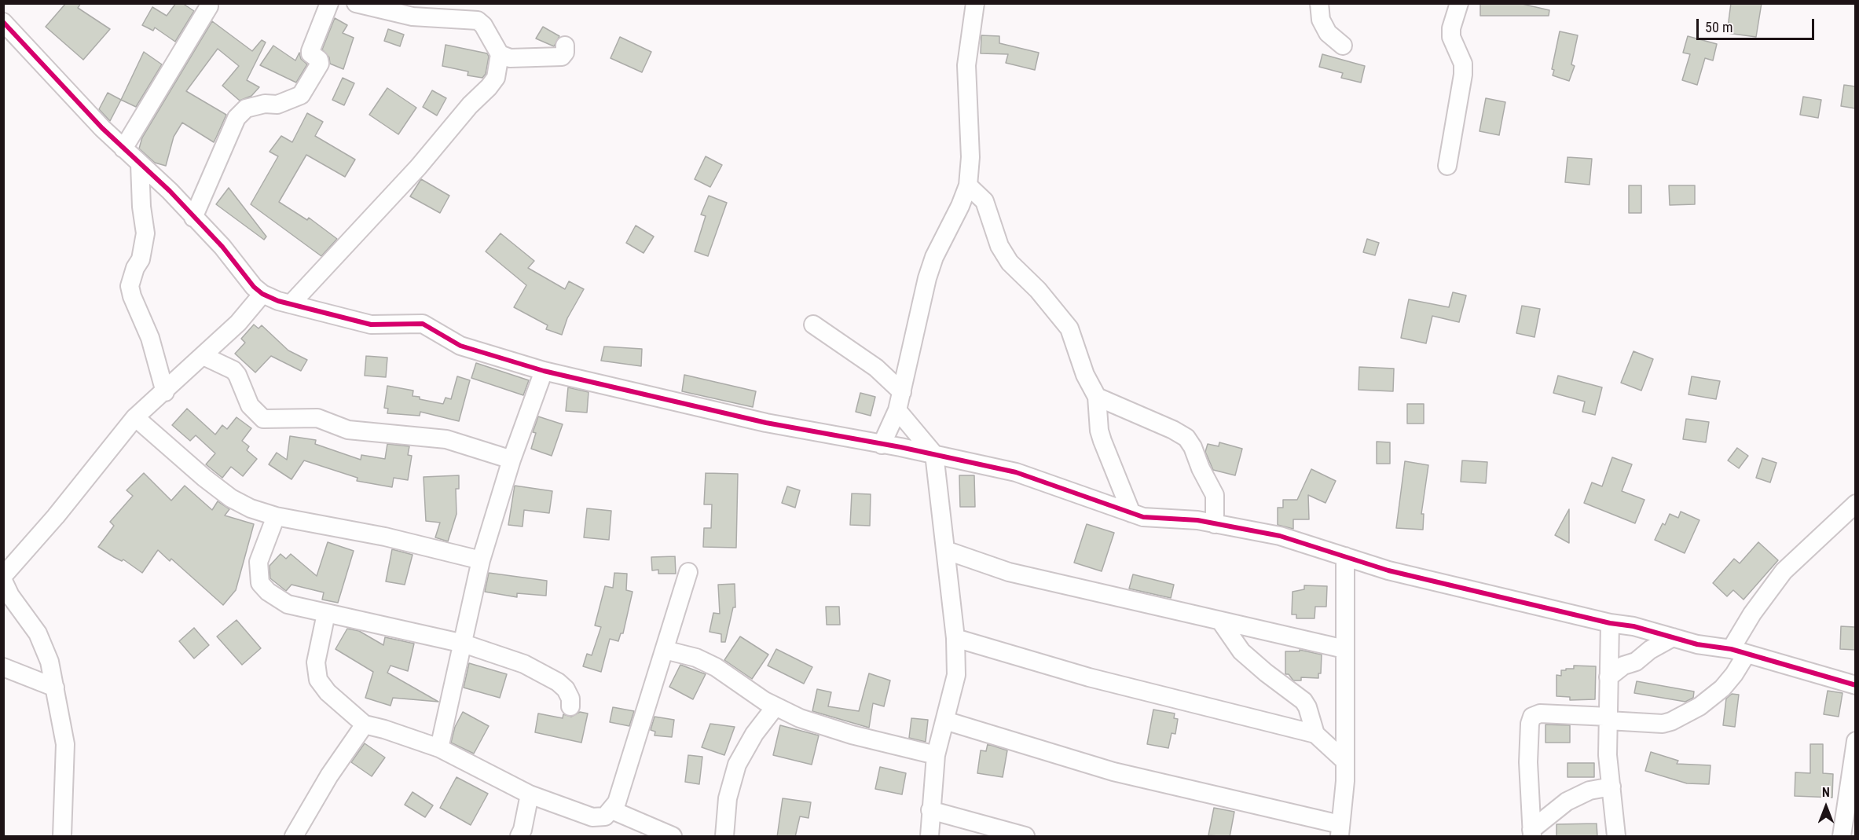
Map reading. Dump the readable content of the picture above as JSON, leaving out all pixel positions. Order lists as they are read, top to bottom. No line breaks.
{"scale_bar":"50 m","north":"top"}
